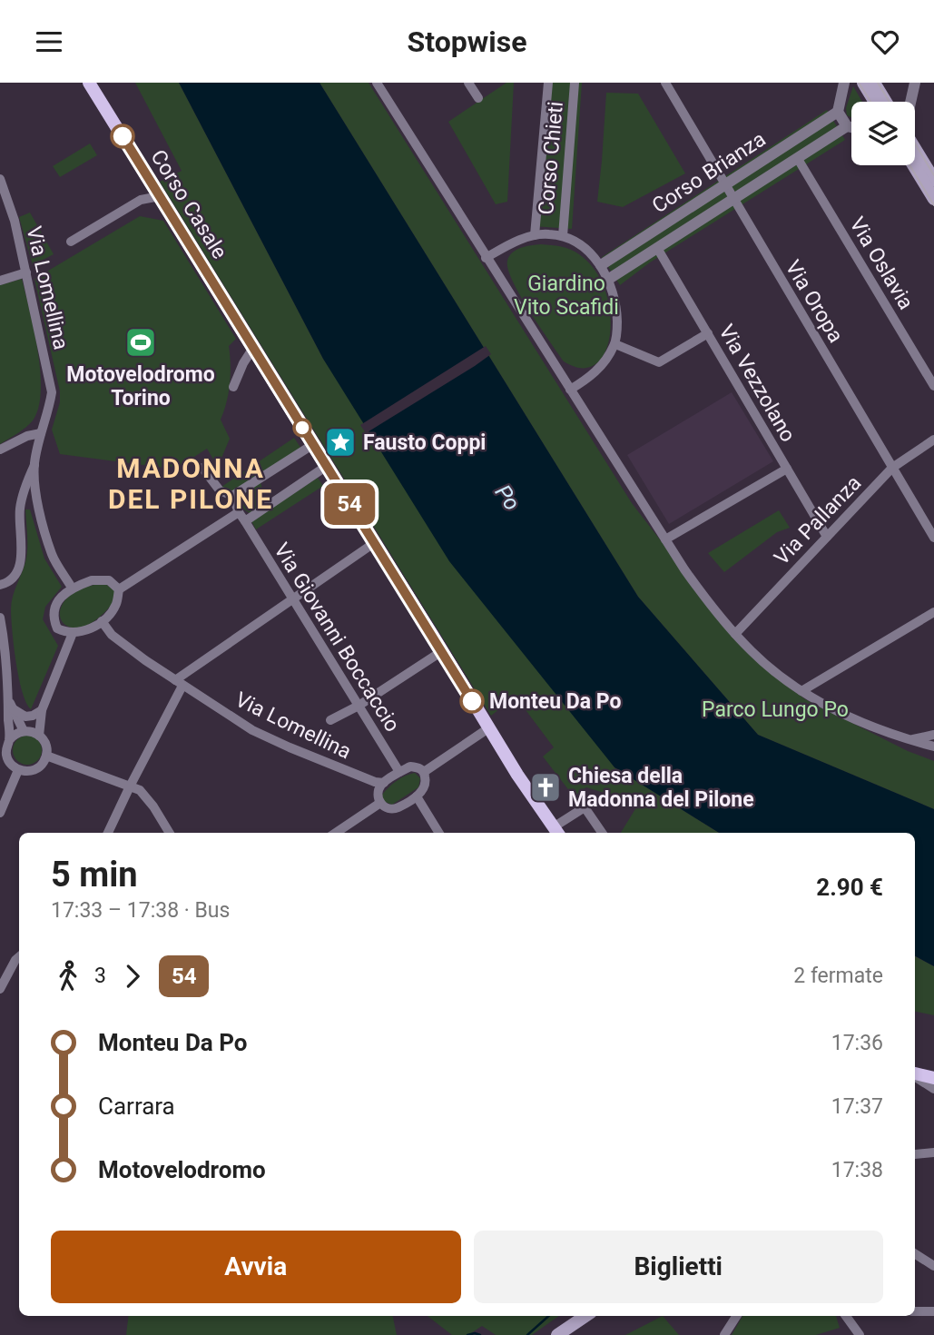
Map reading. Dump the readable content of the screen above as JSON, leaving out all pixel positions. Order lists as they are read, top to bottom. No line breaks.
{"streets":{"main road":["Corso Casale"],"street":["Corso Chieti","Corso Brianza","Via Oslavia","Via Lomellina","Via Oropa","Via Vezzolano","Via Pallanza","Via Giovanni Boccaccio"]},"crossings":[["Corso Brianza","Via Oslavia"],["Corso Brianza","Via Oropa"],["Corso Brianza","Via Vezzolano"],["Via Lomellina","Via Giovanni Boccaccio"],["Via Oropa","Via Pallanza"],["Via Vezzolano","Via Pallanza"]],"districts":["MADONNA DEL PILONE"],"water":["Po"],"parks":["Giardino Vito Scafidi","Parco Lungo Po"],"places":{"sports":["Motovelodromo Torino"],"place":["Fausto Coppi"],"other":["Monteu Da Po"],"church":["Chiesa della Madonna del Pilone"]},"lines":["bus line 54"],"page":{"header":"Stopwise","on_map":"54","heading":["5 min","17:33 – 17:38 · Bus","2.90 €"],"legs":["3","54","2 fermate"],"list":[{"name":"Monteu Da Po","value":"17:36"},{"name":"Carrara","value":"17:37"},{"name":"Motovelodromo","value":"17:38"}],"buttons":["Avvia","Biglietti"]}}
